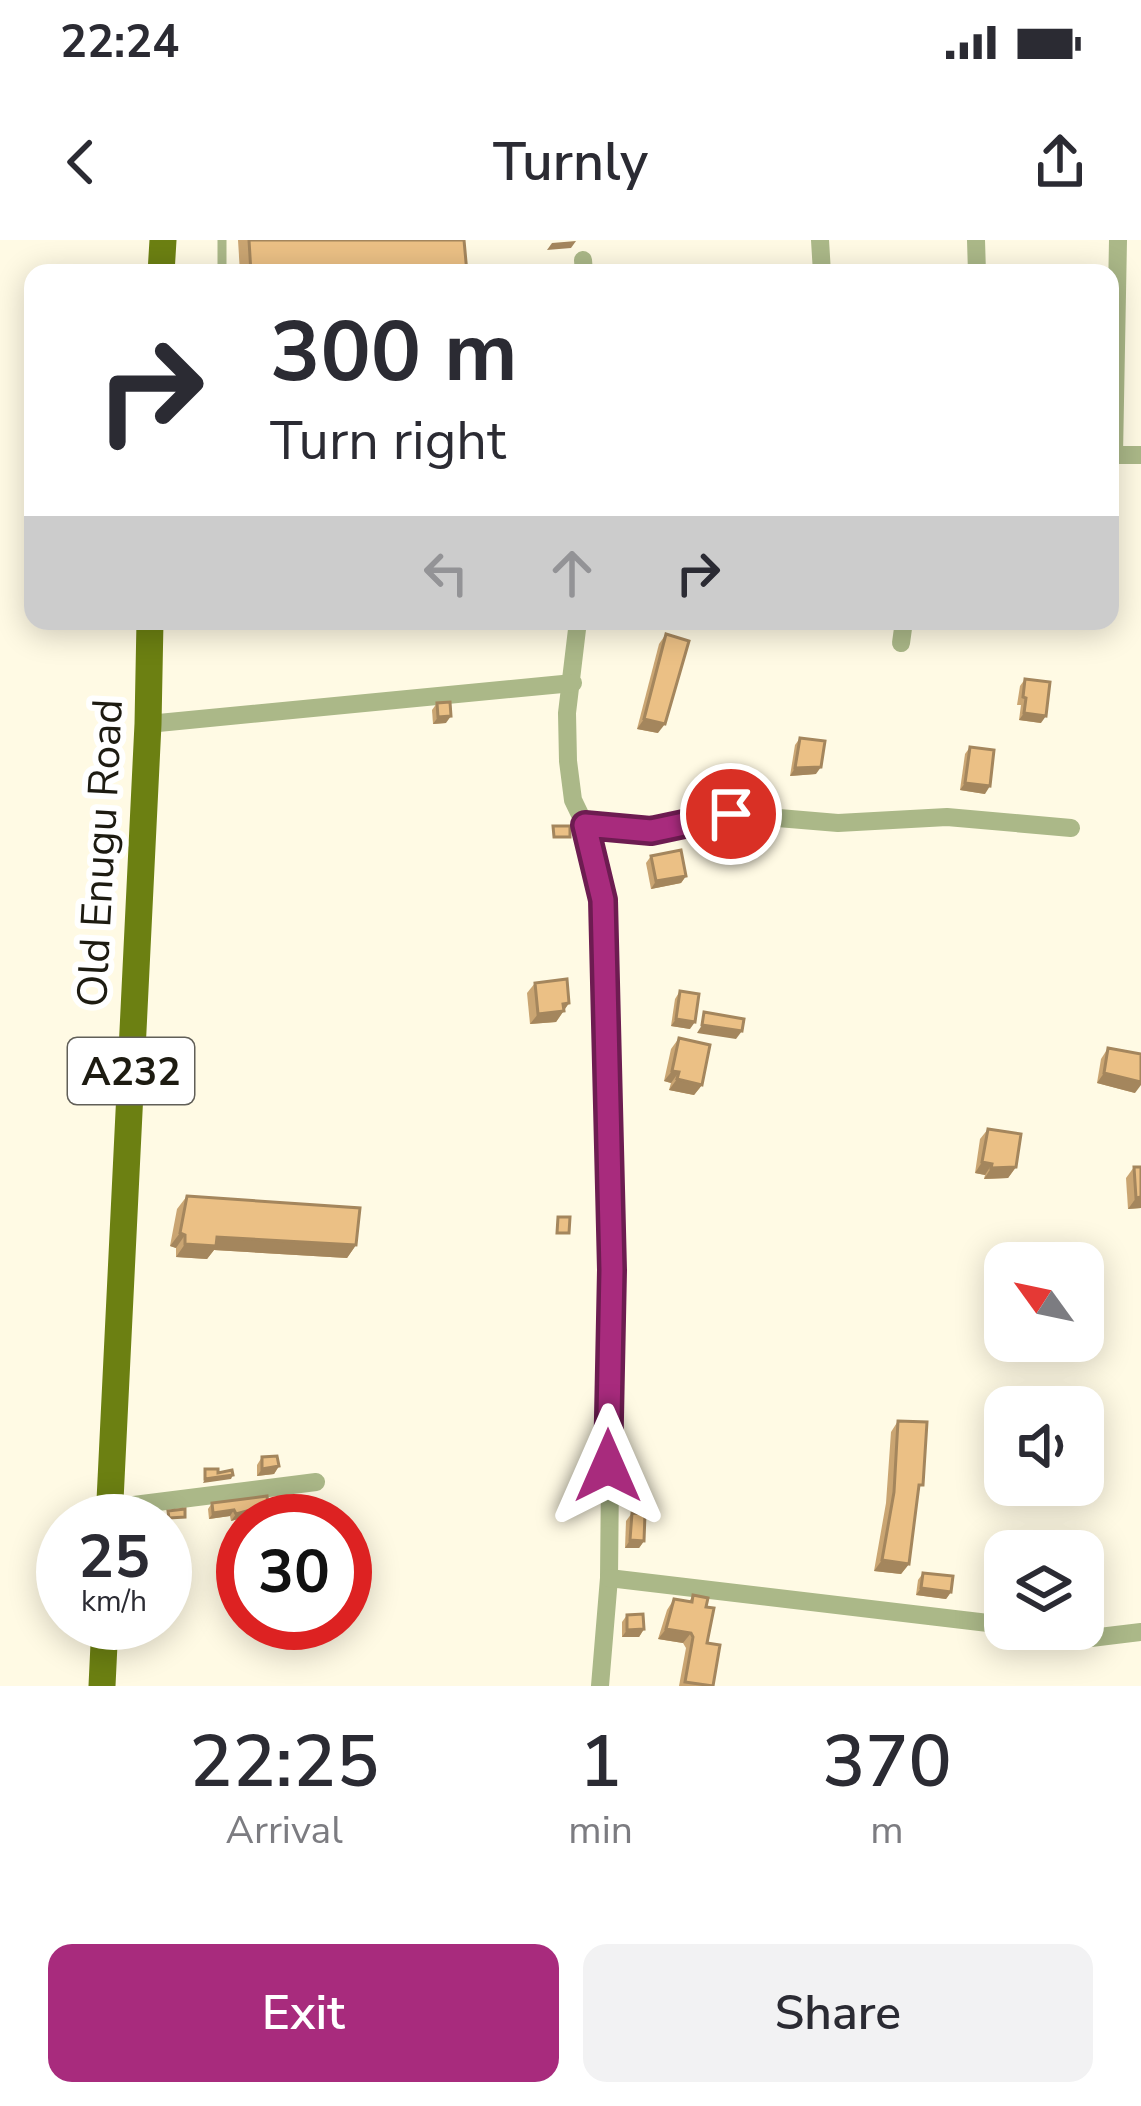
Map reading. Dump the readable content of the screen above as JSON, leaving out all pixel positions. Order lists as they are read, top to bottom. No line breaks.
{"streets":{"main road":["Old Enugu Road","A232"]},"north":"top left","page":{"status":"22:24","header":"Turnly","turn":["300 m","Turn right"],"speed":"25 km/h","limit":"30","eta":["22:25","Arrival","1","min","370","m"],"buttons":["Exit","Share"]}}
